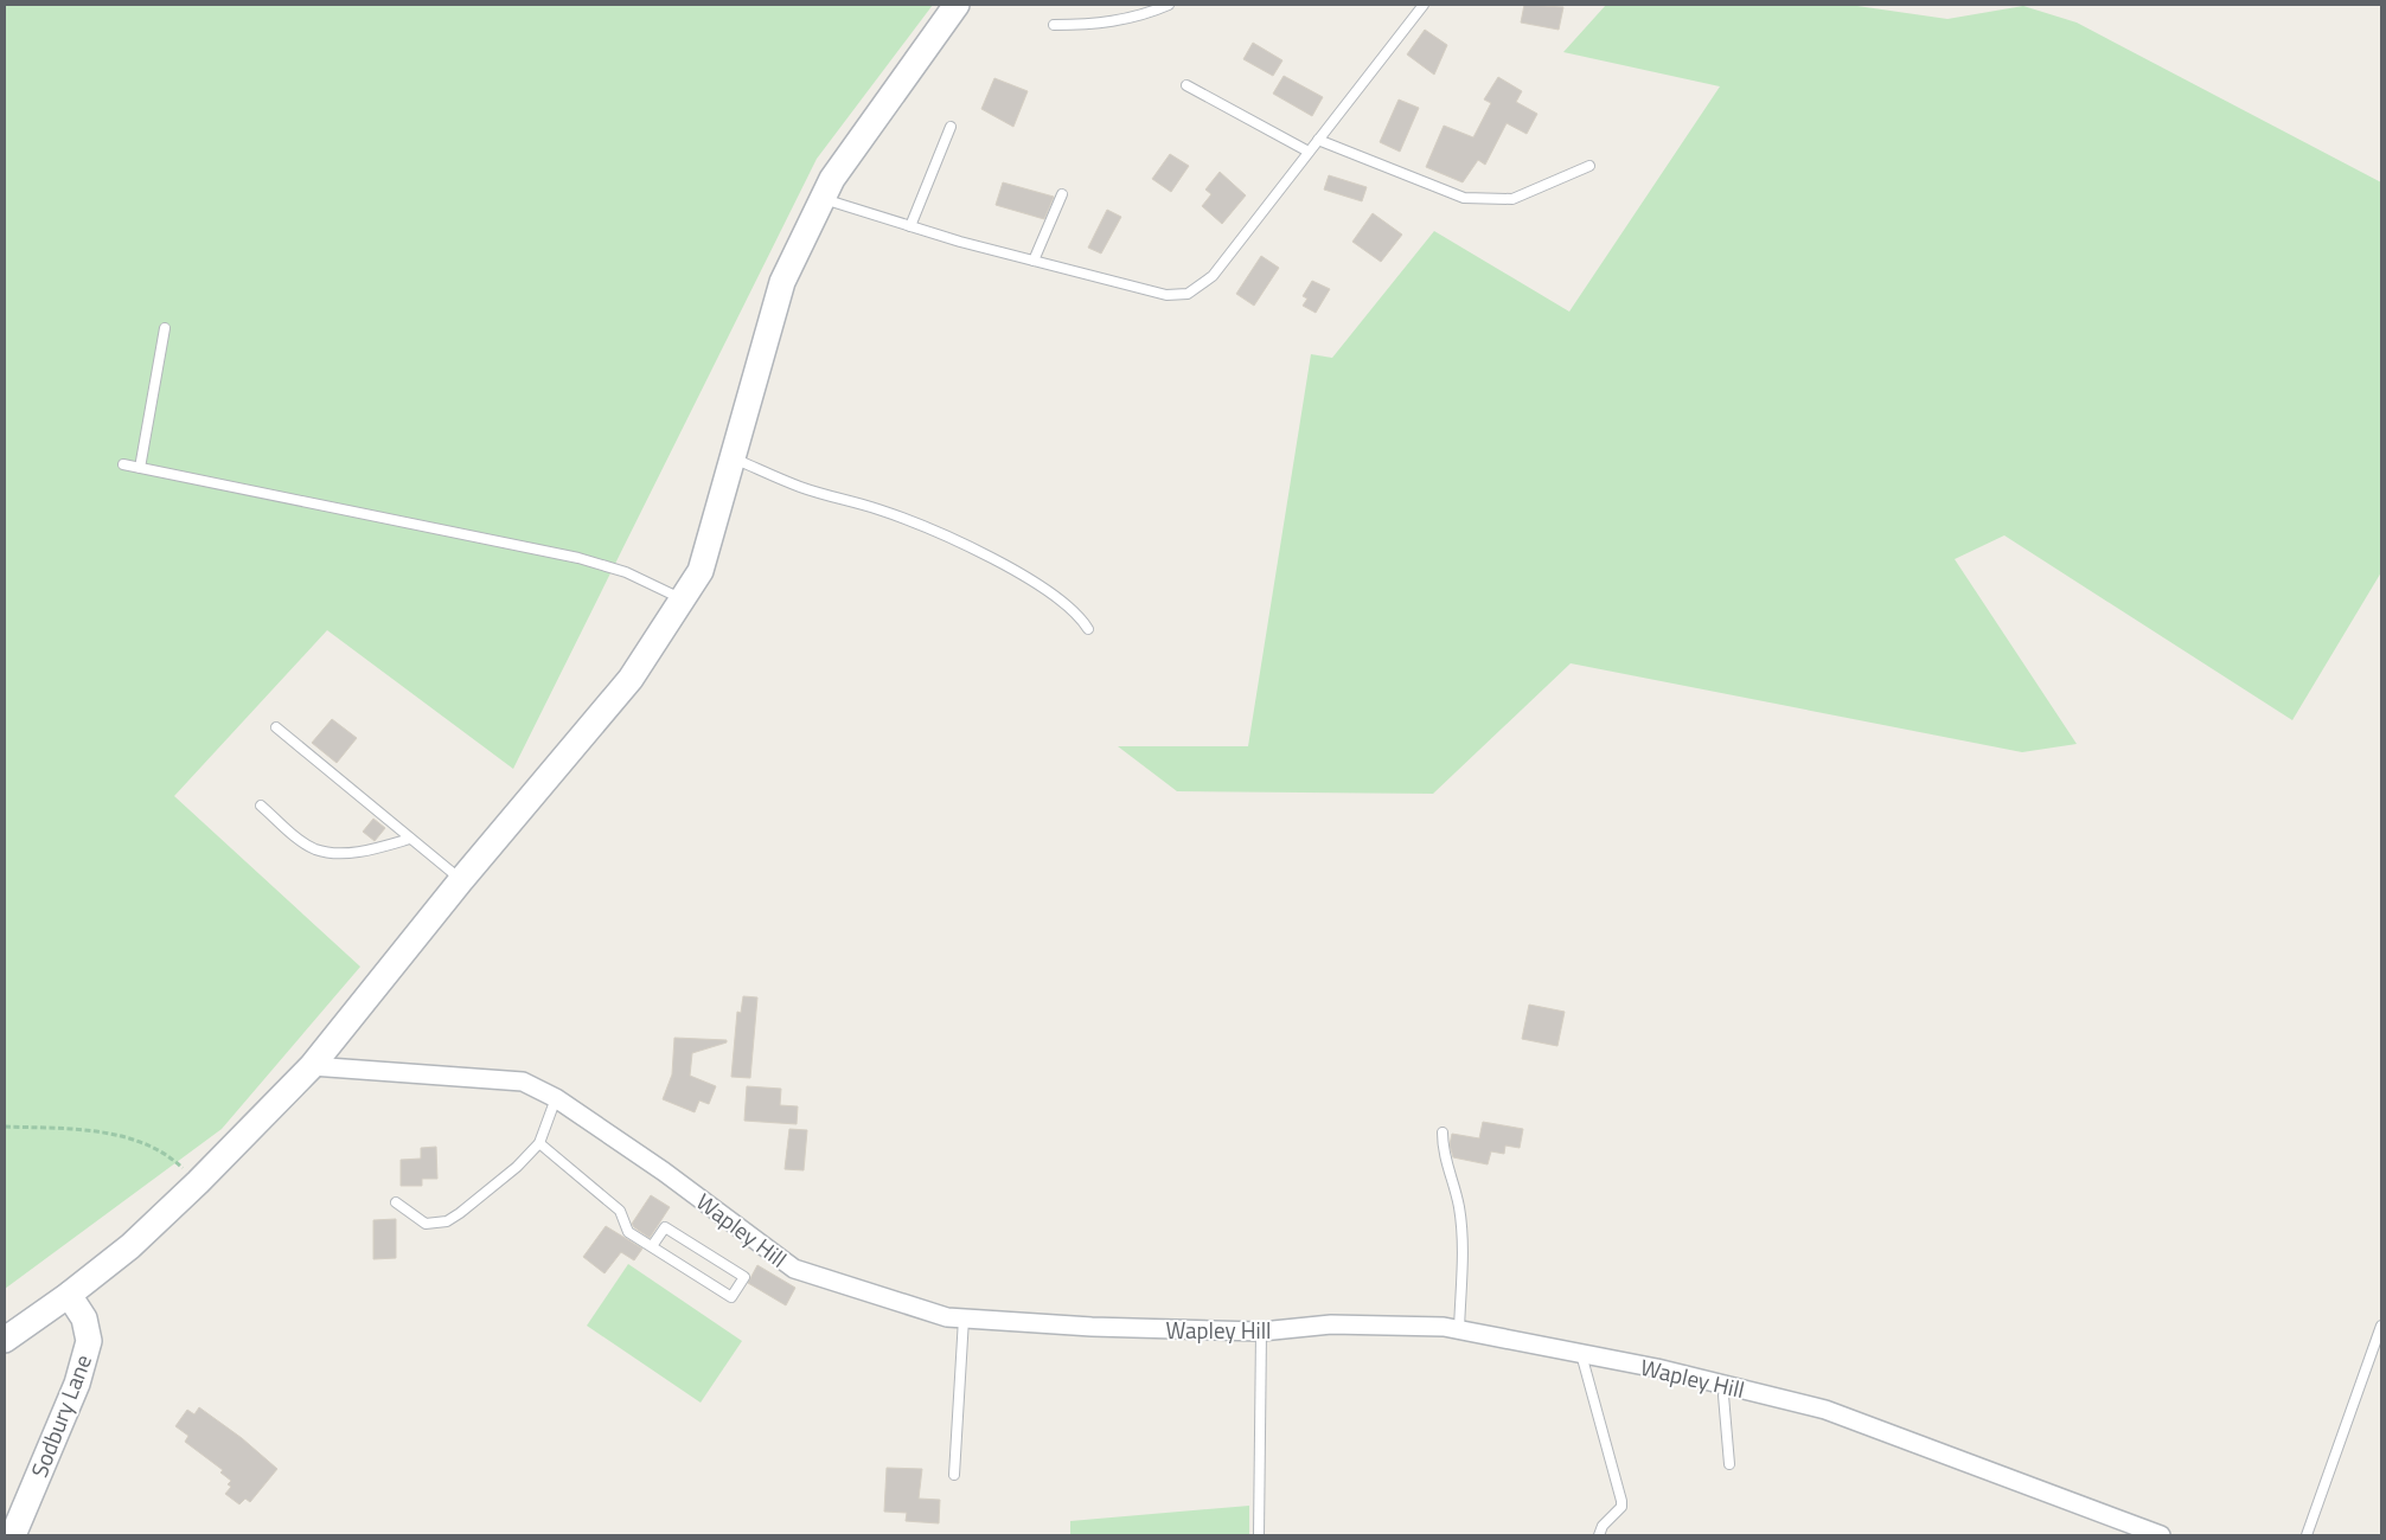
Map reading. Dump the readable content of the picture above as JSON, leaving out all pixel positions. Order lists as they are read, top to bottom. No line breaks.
{"streets":{"main road":["Sodbury Lane"],"street":["Wapley Hill"]}}
